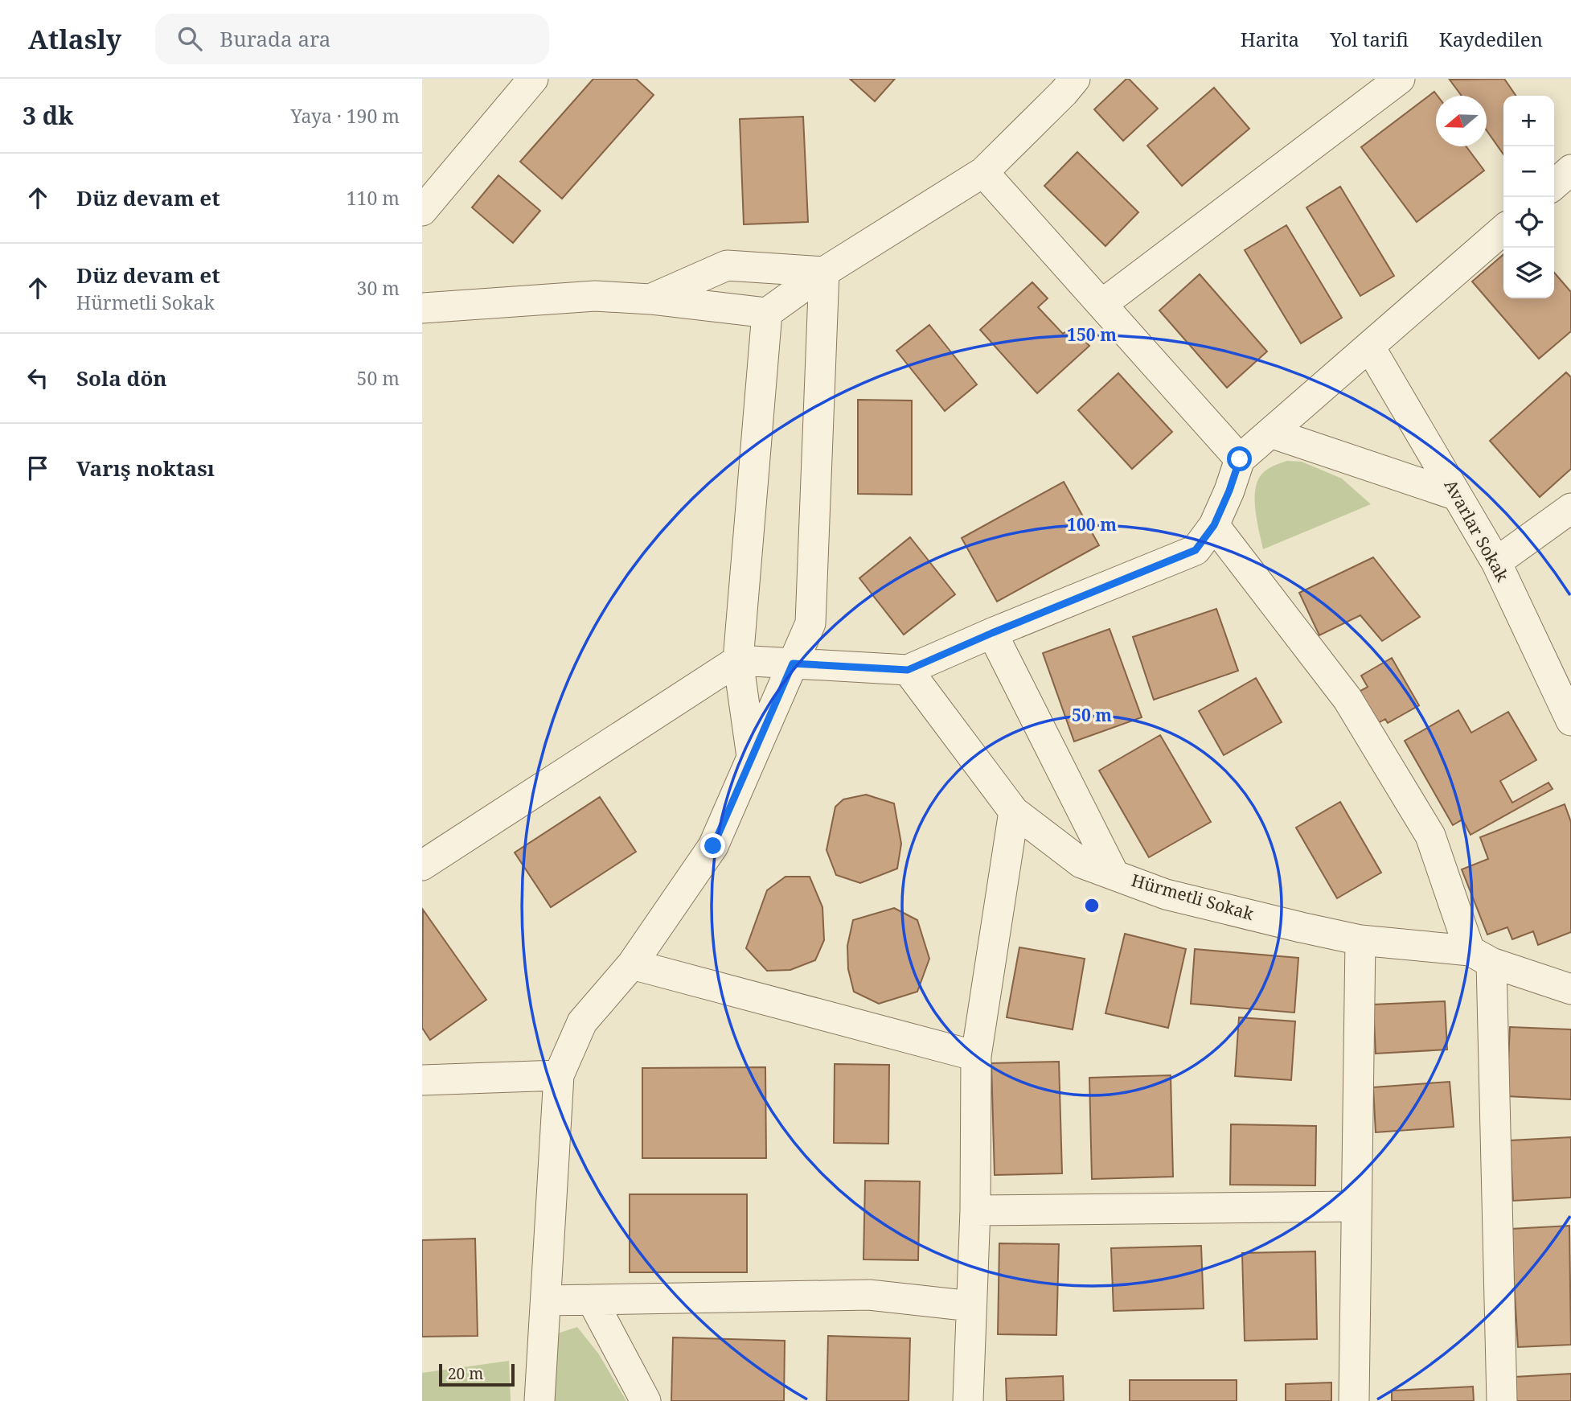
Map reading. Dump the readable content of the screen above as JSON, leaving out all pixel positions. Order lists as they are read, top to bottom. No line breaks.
{"streets":{"street":["Avarlar Sokak","Hürmetli Sokak"]},"scale_bar":"20 m","north":"left","page":{"header":"Atlasly","search":"Burada ara","nav":["Harita","Yol tarifi","Kaydedilen"],"heading":["3 dk","Yaya · 190 m"],"map_buttons":["+","−"],"list":[["Düz devam et","110 m"],["Düz devam et","Hürmetli Sokak","30 m"],["Sola dön","50 m"],"Varış noktası"],"scale":"20 m"},"rings":["150 m","100 m","50 m"]}
